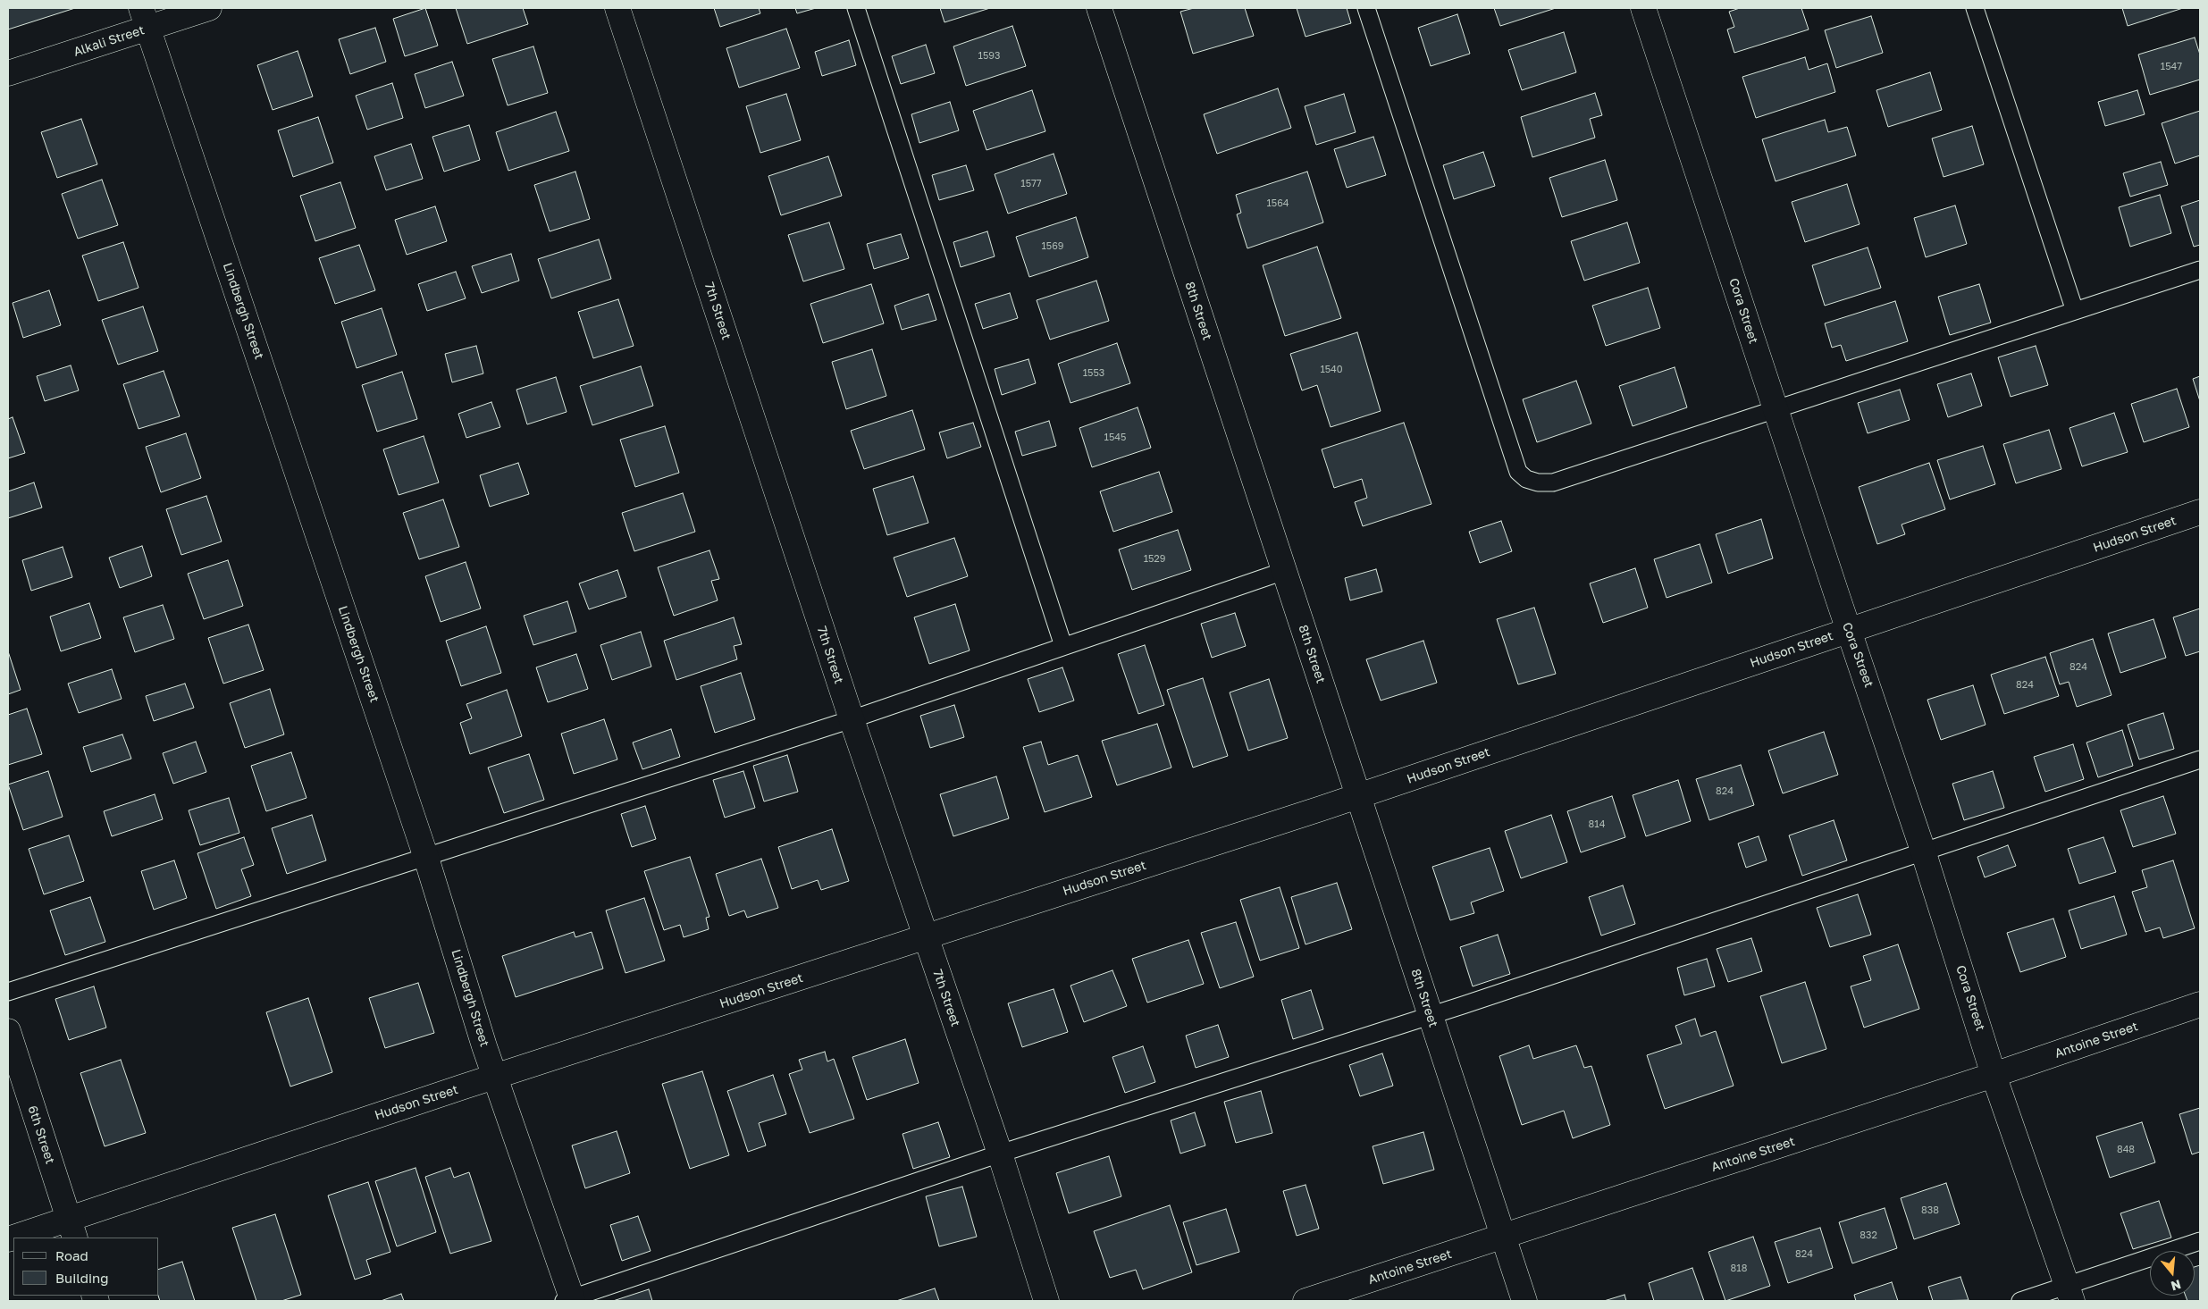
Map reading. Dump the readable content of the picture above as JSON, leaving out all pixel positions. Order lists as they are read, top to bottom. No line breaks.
{"streets":{"street":["Alkali Street","Lindbergh Street","7th Street","8th Street","Cora Street","Hudson Street","Antoine Street","6th Street"]},"crossings":[["Alkali Street","Lindbergh Street"],["Lindbergh Street","Hudson Street"],["7th Street","Hudson Street"],["8th Street","Hudson Street"],["8th Street","Antoine Street"],["Cora Street","Hudson Street"],["Cora Street","Antoine Street"],["Hudson Street","6th Street"]],"house_numbers":["1593","1547","1577","1564","1569","1540","1553","1545","1529","824","824","824","814","848","838","832","824","818"],"legend":["Road","Building"],"north":"bottom"}
